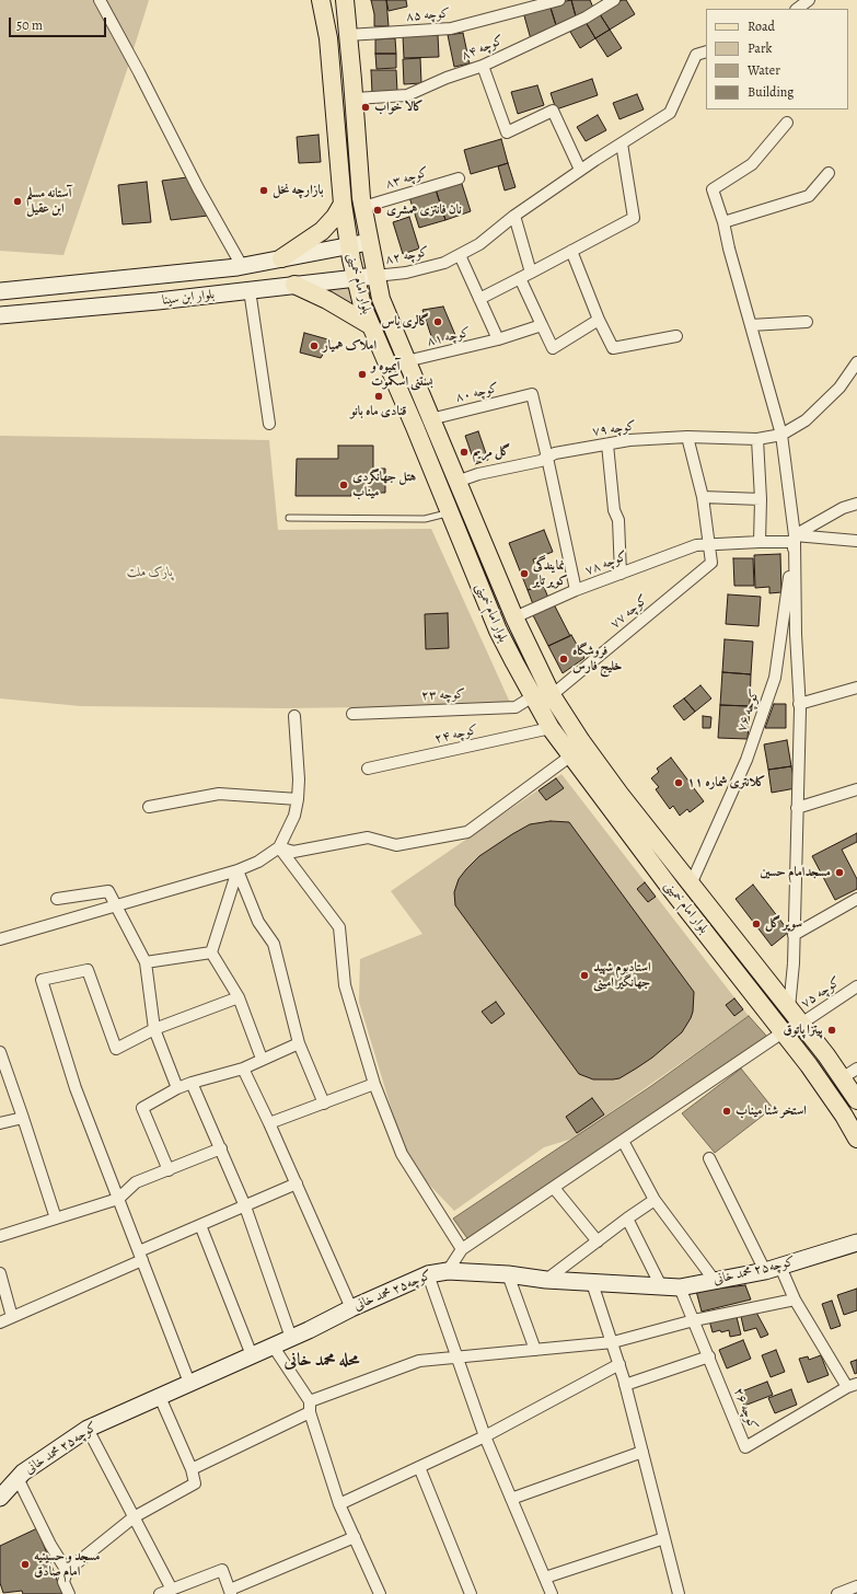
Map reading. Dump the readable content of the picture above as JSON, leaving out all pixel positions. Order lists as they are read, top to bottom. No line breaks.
{"streets":{"main road":["بلوار امام خمینی"],"street":["کوچه ۸۵","کوچه ۸۴","کوچه ۸۳","کوچه ۸۲","بلوار ابن سینا","کوچه ۸۱","کوچه ۸۰","کوچه ۷۹","کوچه ۷۸","کوچه ۷۷","کوچه ۲۳","کوچه ۷۶","کوچه ۲۴","کوچه ۷۵","کوچه۲۵ محمد خانی","کوچه ۲۶"]},"crossings":[["کوچه ۸۵","بلوار امام خمینی"],["کوچه ۸۴","بلوار امام خمینی"],["کوچه ۸۳","بلوار امام خمینی"],["کوچه ۸۲","بلوار امام خمینی"],["کوچه ۸۲","بلوار ابن سینا"],["بلوار امام خمینی","بلوار ابن سینا"],["بلوار امام خمینی","کوچه ۸۱"],["بلوار امام خمینی","کوچه ۸۰"],["بلوار امام خمینی","کوچه ۷۹"],["بلوار امام خمینی","کوچه ۷۸"],["بلوار امام خمینی","کوچه ۷۷"],["بلوار امام خمینی","کوچه ۲۳"],["بلوار امام خمینی","کوچه ۷۶"],["بلوار امام خمینی","کوچه ۲۴"],["بلوار امام خمینی","کوچه ۷۵"],["کوچه ۸۰","کوچه ۷۹"],["کوچه ۷۸","کوچه ۷۷"],["کوچه ۷۸","کوچه ۷۶"],["کوچه۲۵ محمد خانی","کوچه ۲۶"]],"districts":["محله محمد خانی"],"parks":["پارک ملت"],"places":["کالا خواب","بازارچه نخل","آستانه مسلم ابن عقیل","نان فانتزی همشری","گالری یاس","املاک همیار","آبمیوه و بستنی اسکموت","قنادی ماه بانو","گل مریم","هتل جهانگردی میناب","نمایندگی کویر تایر","فروشگاه خلیج فارس","کلانتری شماره ۱۱","مسجدامام حسین","سوپر گل","استادیوم شهید جهانگیر امینی","پیتزا پاتوق","استخر شنا میناب","مسجد و حسینیه امام صادق"],"legend":["Road","Park","Water","Building"],"scale_bar":"50 m"}
